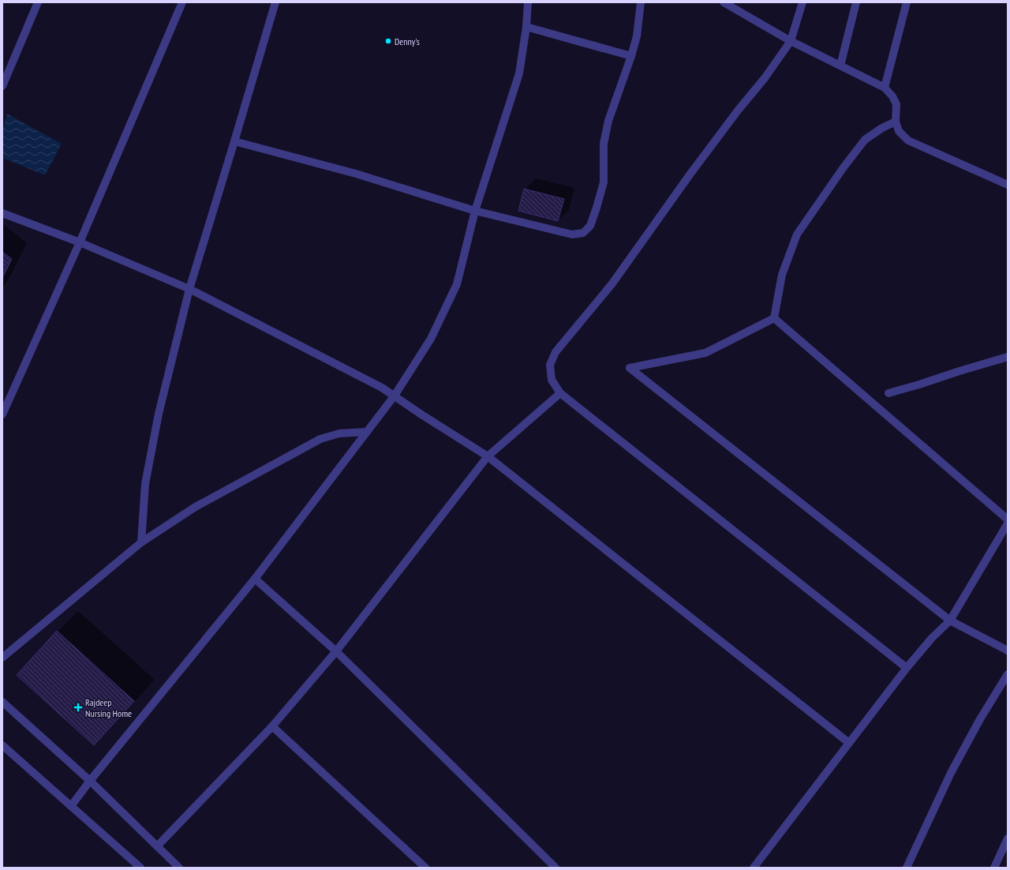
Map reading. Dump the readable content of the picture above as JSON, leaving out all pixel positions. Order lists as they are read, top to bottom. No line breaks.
{"places":{"other":["Denny's"],"health":["Rajdeep Nursing Home"]}}
